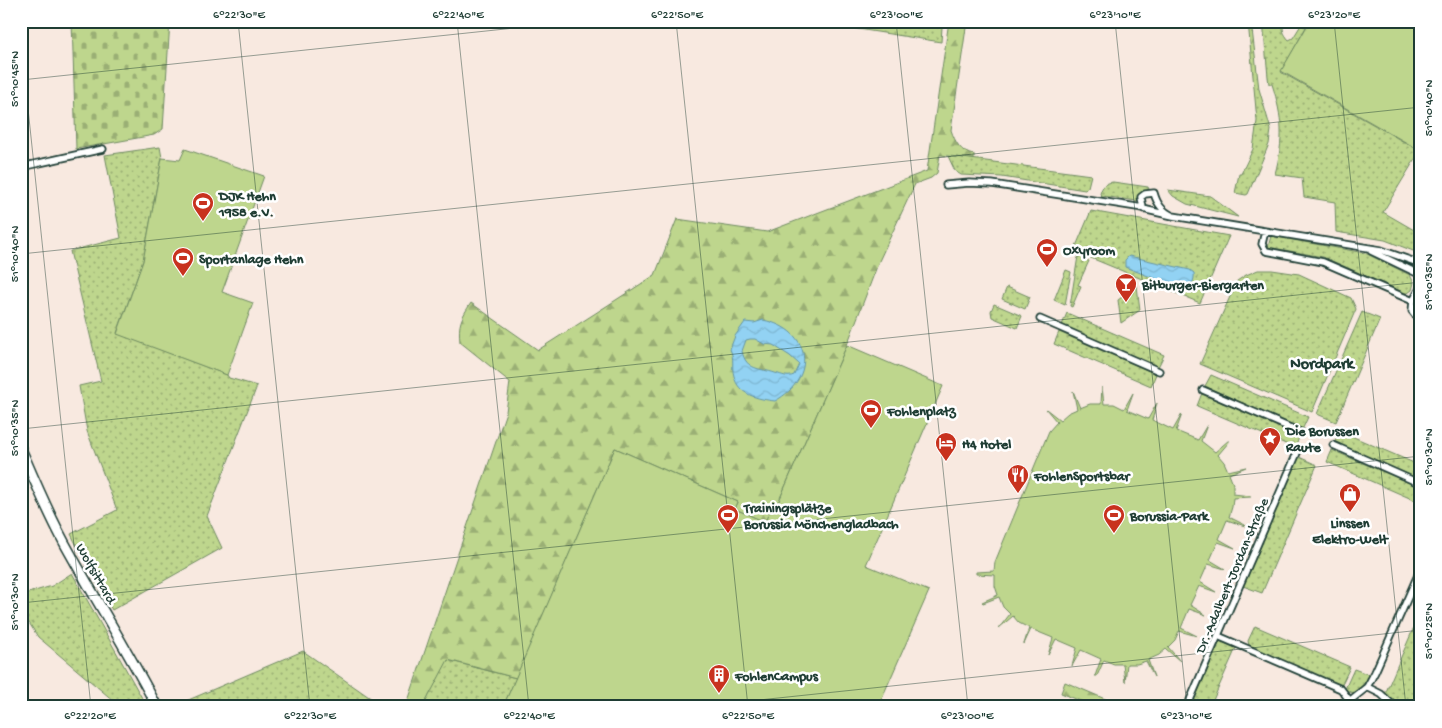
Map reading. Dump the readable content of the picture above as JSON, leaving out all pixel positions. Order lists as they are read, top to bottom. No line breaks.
{"streets":{"street":["Wolfsittard","Dr.-Adalbert-Jordan-Straße"]},"districts":["Nordpark"],"places":{"sports":["DJK Hehn 1958 e.V.","Oxyroom","Sportanlage Hehn","Fohlenplatz","Trainingsplätze Borussia Mönchengladbach","Borussia-Park"],"bar":["Bitburger-Biergarten"],"place":["Die Borussen Raute"],"hotel":["H4 Hotel"],"restaurant":["FohlenSportsbar"],"shop":["Linssen Elektro-Welt"],"building":["FohlenCampus"]},"coordinates":["6°22'30\"E","6°22'40\"E","6°22'50\"E","6°23'00\"E","6°23'10\"E","6°23'20\"E","51°10'45\"N","51°10'40\"N","51°10'35\"N","51°10'30\"N","51°10'25\"N","6°22'20\"E"]}
